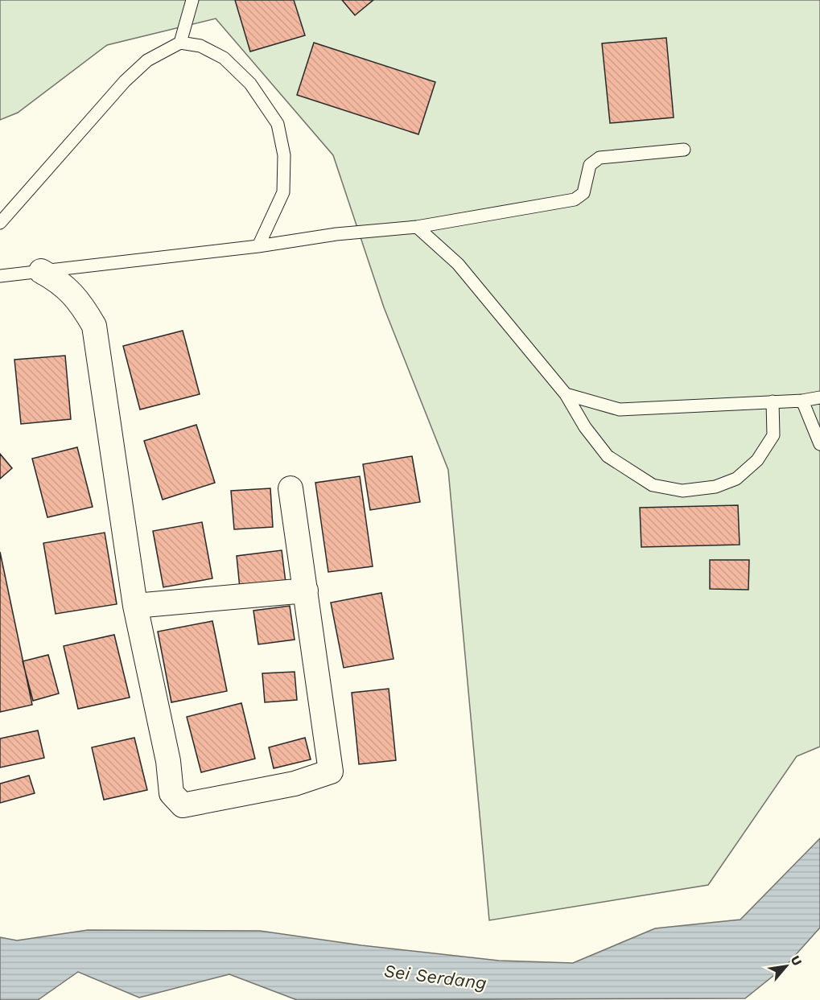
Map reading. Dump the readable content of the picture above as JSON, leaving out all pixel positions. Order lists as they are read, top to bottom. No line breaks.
{"water":["Sei Serdang"],"north":"top right"}
